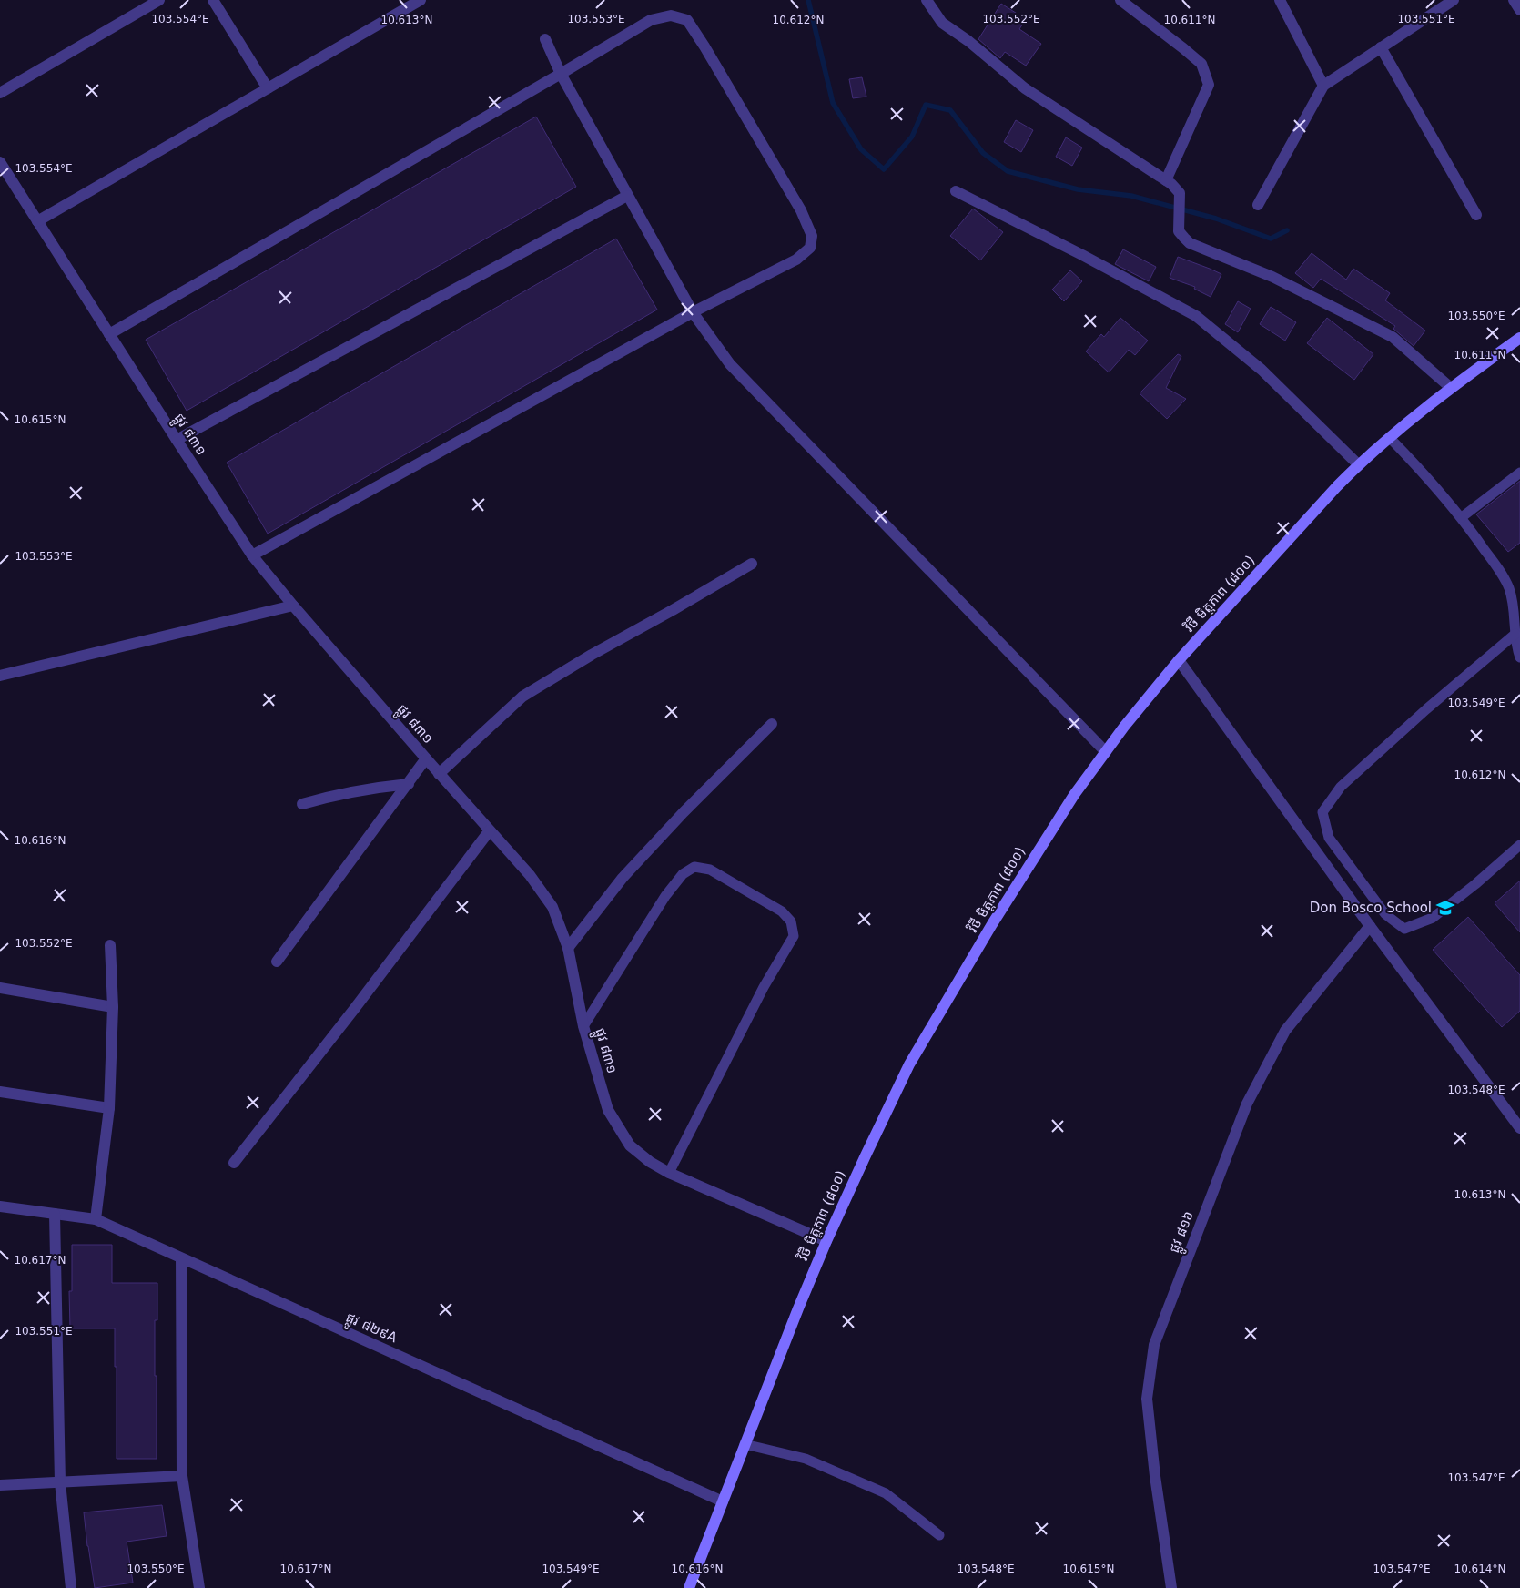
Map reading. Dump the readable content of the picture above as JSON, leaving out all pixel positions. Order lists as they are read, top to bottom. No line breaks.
{"streets":{"main road":["វិថី មិត្តភាព (៨០០)"],"street":["ផ្លូវ ៨៣១","ផ្លូវ ៨១៦","ផ្លូវ ៨២៩A"]},"crossings":[["ផ្លូវ ៨៣១","វិថី មិត្តភាព (៨០០)"],["វិថី មិត្តភាព (៨០០)","ផ្លូវ ៨២៩A"]],"places":{"school or university":["Don Bosco School"]},"coordinates":["103.554°E","103.553°E","103.552°E","103.551°E","10.613°N","10.612°N","10.611°N","103.550°E","10.615°N","103.549°E","10.616°N","103.548°E","10.617°N","103.547°E","10.614°N"]}
